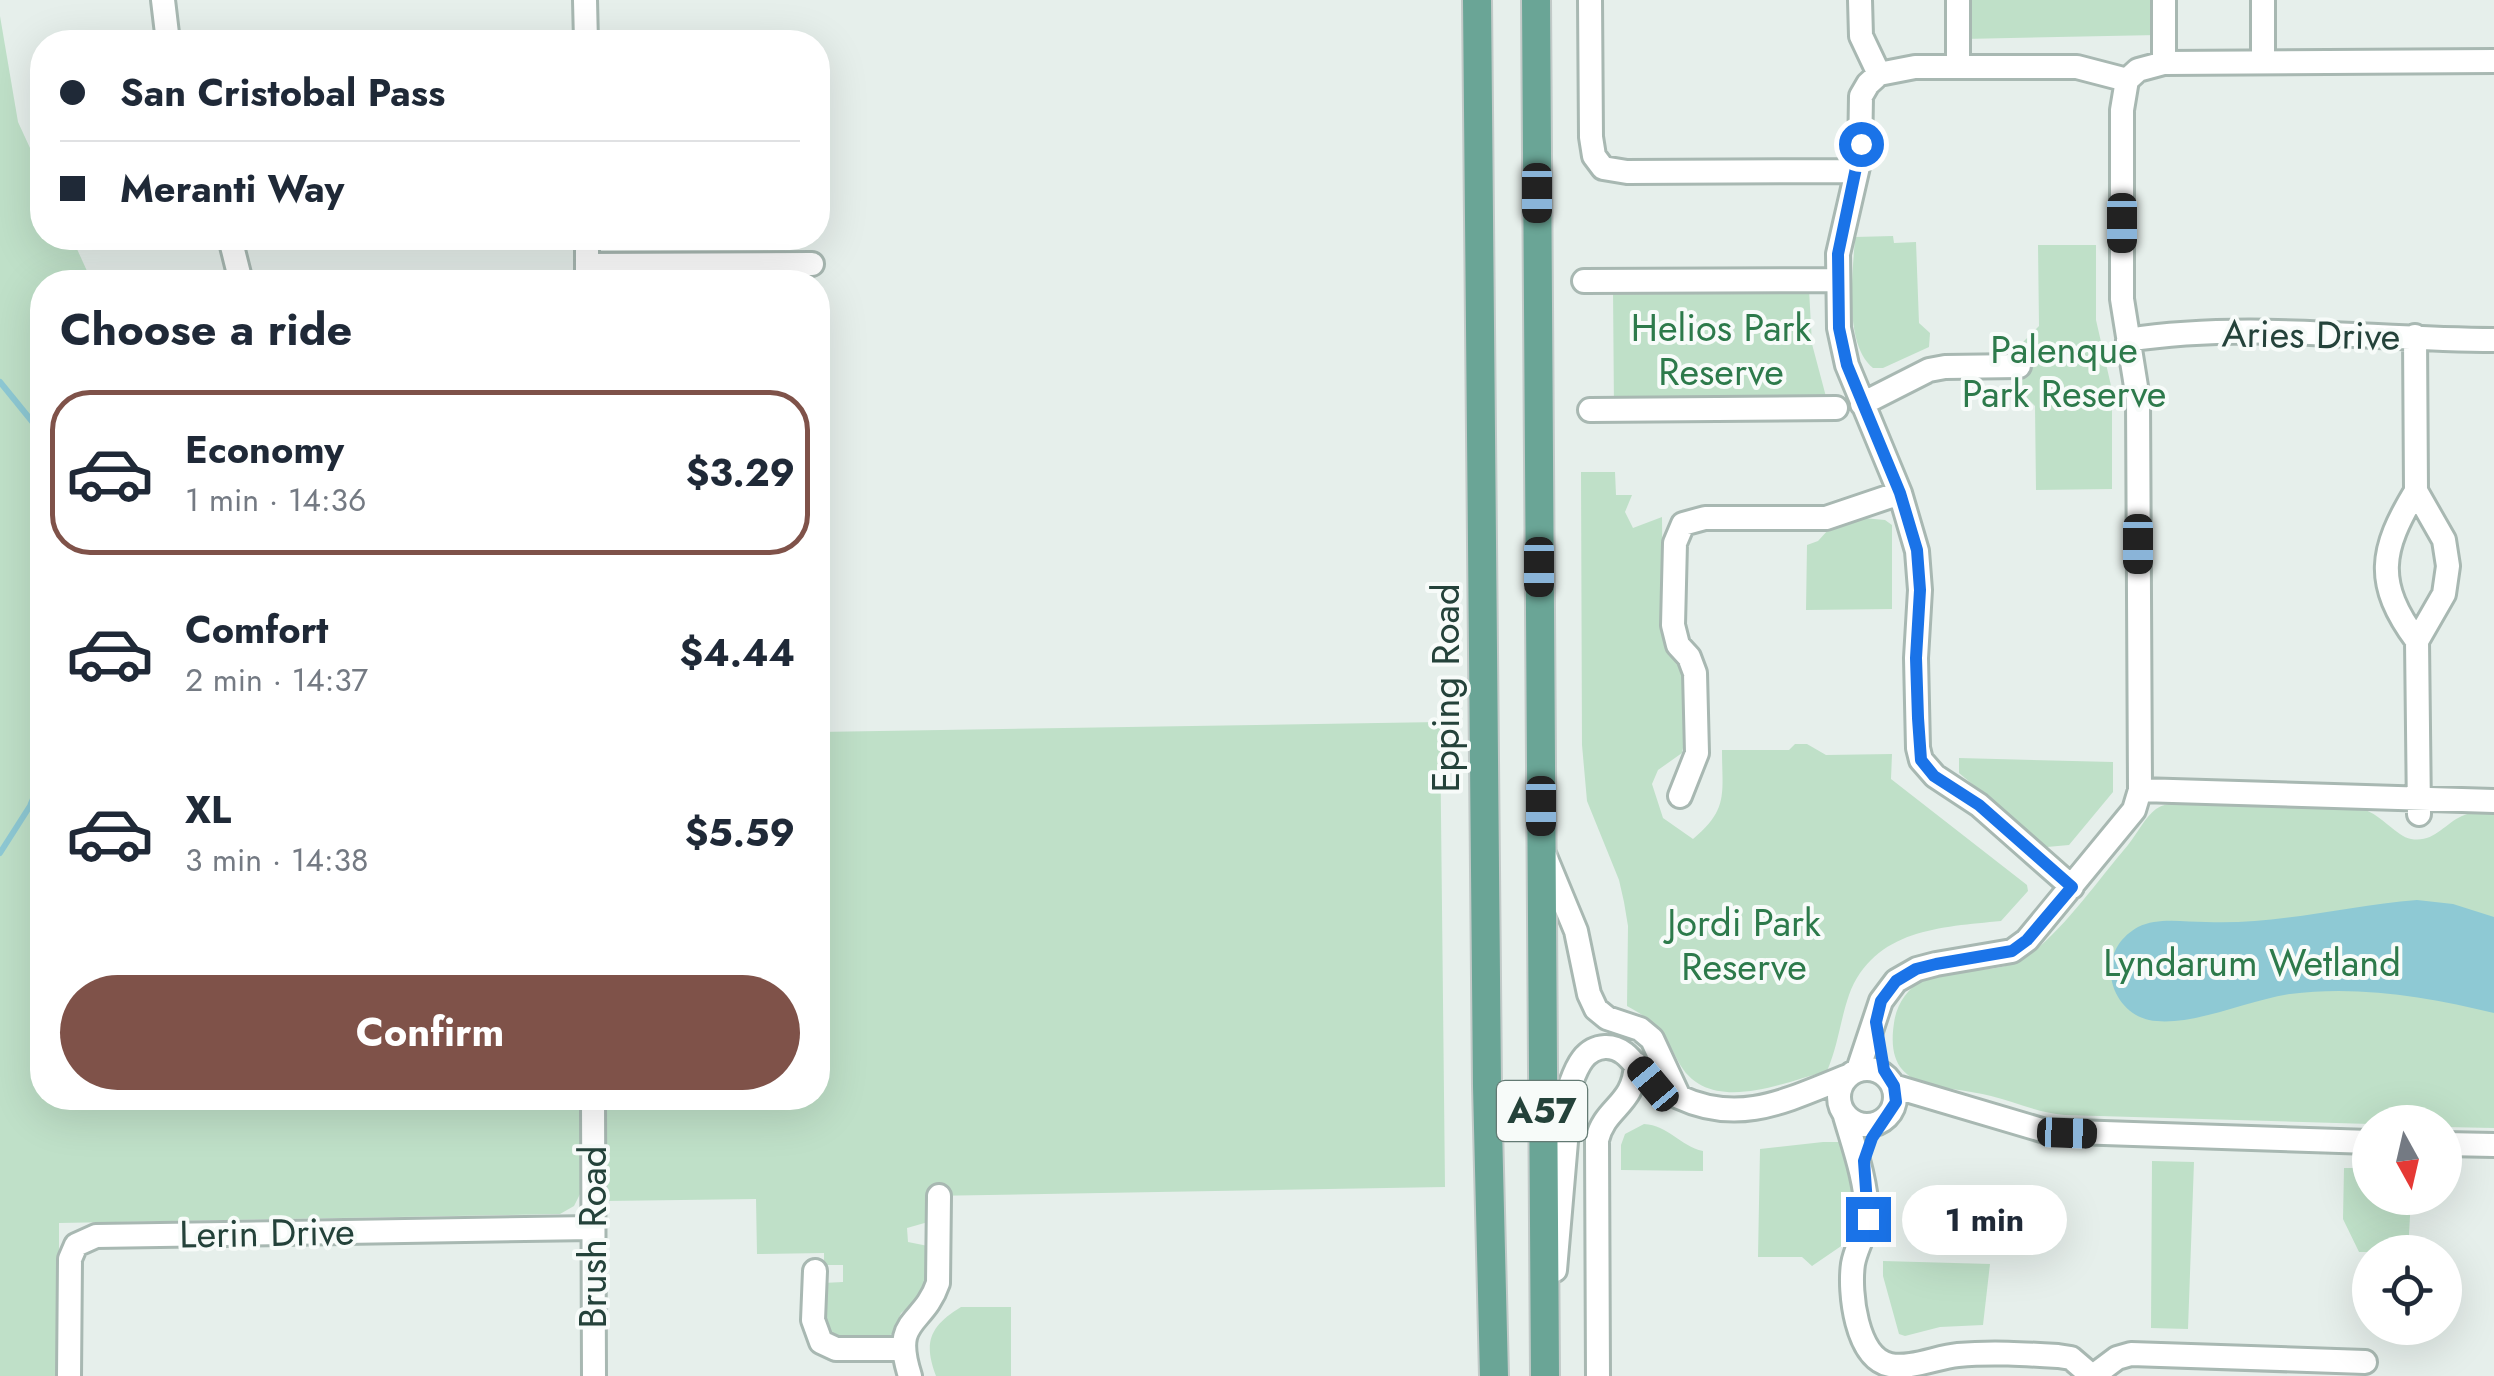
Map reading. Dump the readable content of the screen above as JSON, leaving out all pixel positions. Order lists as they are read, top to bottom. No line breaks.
{"streets":{"main road":["Epping Road","A57"],"street":["Aries Drive","Lerin Drive","Brush Road"]},"crossings":[["Lerin Drive","Brush Road"]],"parks":["Helios Park Reserve","Palenque Park Reserve","Jordi Park Reserve","Lyndarum Wetland"],"north":"bottom","page":{"banner":["San Cristobal Pass","Meranti Way"],"heading":"Choose a ride","list":[{"name":"Economy","note":"1 min · 14:36","value":"$3.29"},{"name":"Comfort","note":"2 min · 14:37","value":"$4.44"},{"name":"XL","note":"3 min · 14:38","value":"$5.59"}],"buttons":"Confirm","bubble":"1 min"}}
